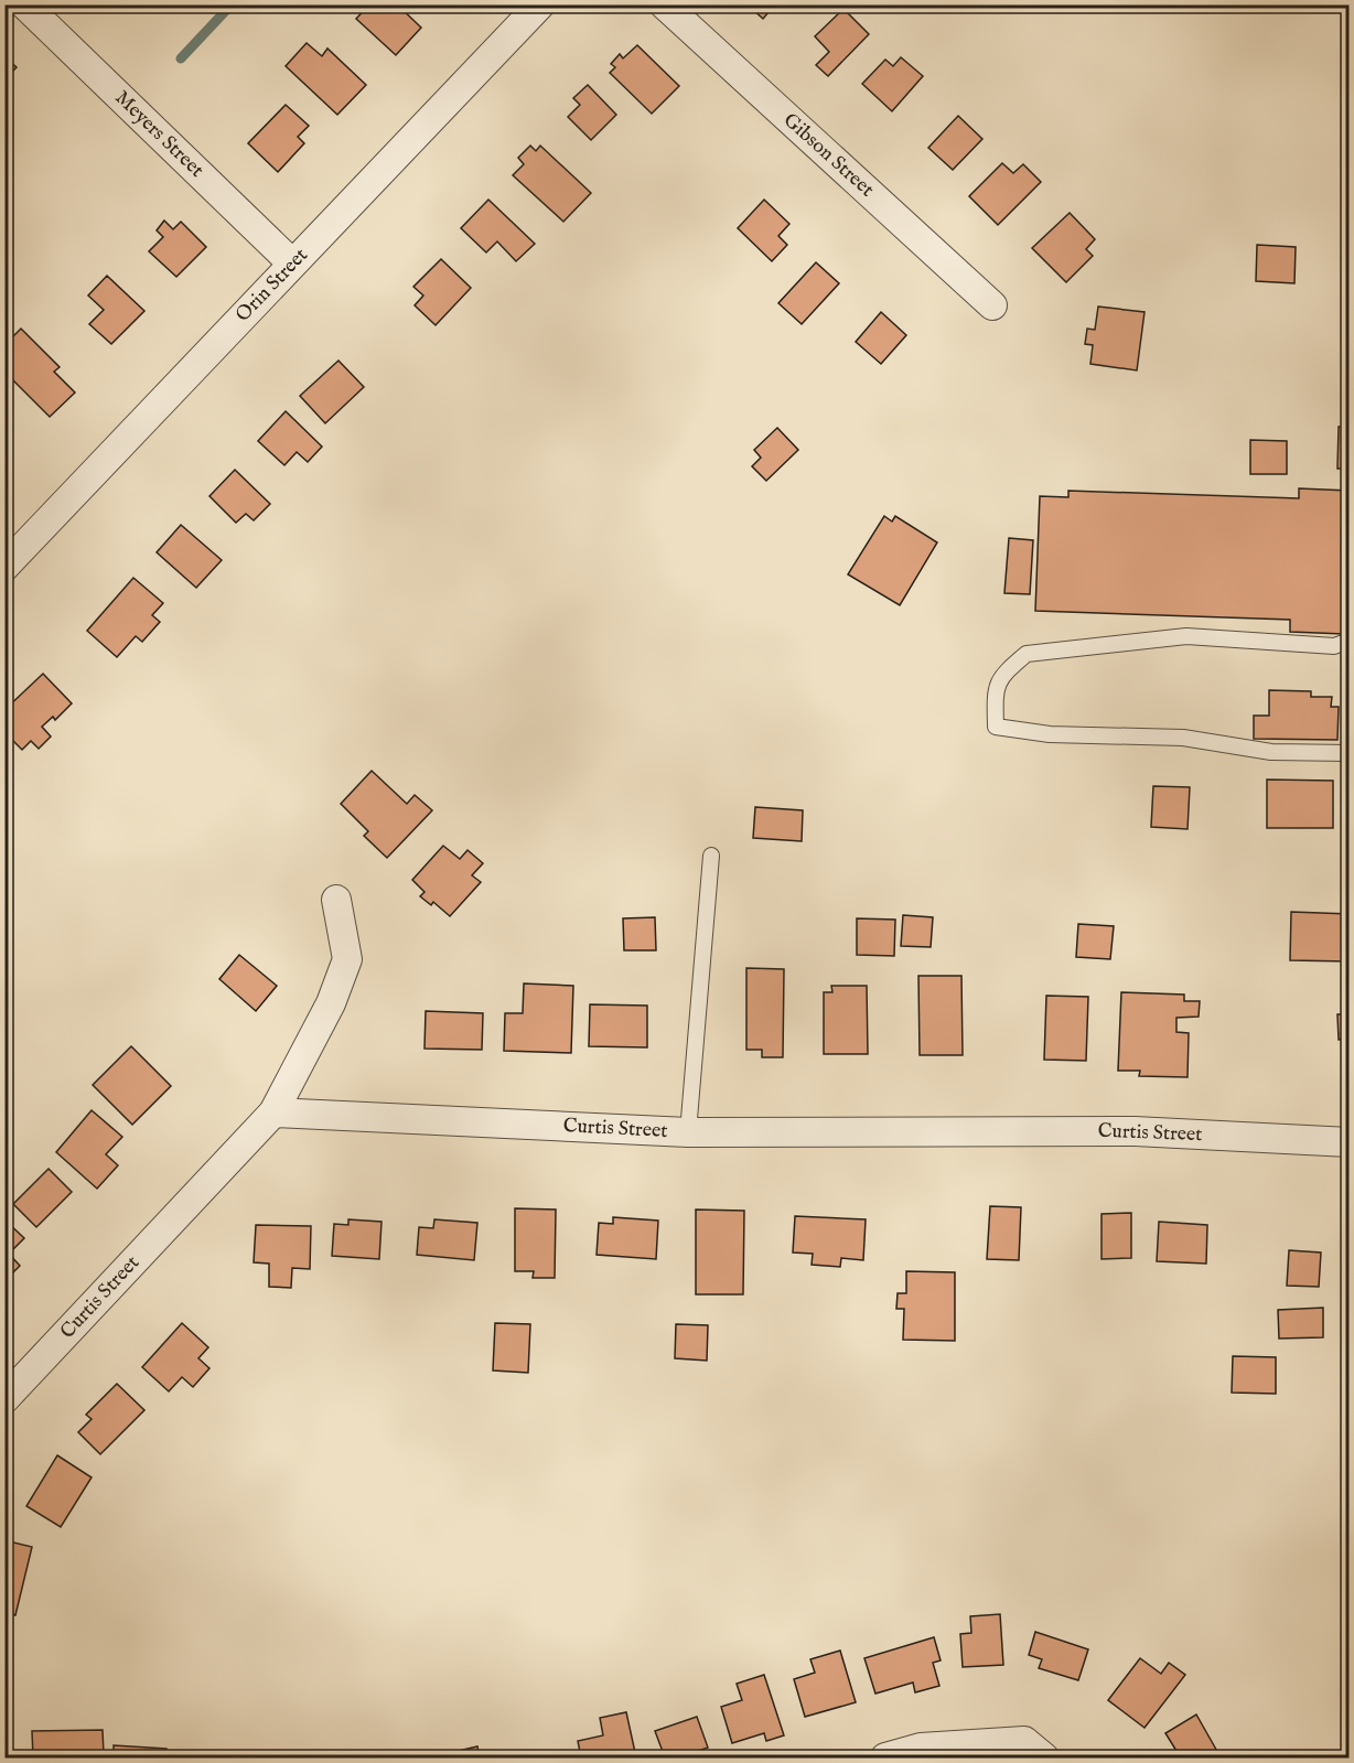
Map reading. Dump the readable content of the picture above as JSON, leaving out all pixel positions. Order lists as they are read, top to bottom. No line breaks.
{"streets":{"street":["Meyers Street","Gibson Street","Orin Street","Curtis Street"]},"crossings":[["Meyers Street","Orin Street"]]}
